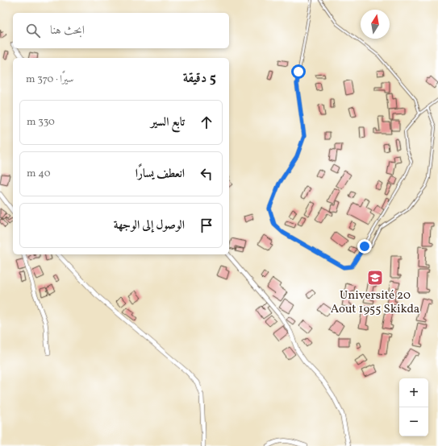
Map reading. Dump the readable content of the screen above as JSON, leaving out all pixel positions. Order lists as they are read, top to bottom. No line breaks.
{"places":{"school or university":["Université 20 Aout 1955 Skikda"]},"north":"top","page":{"search":"ابحث هنا","heading":["5 دقيقة","سيرًا · 370 m"],"list":[["تابع السير","330 m"],["انعطف يسارًا","40 m"],"الوصول إلى الوجهة"],"map_buttons":["+","−"]}}
